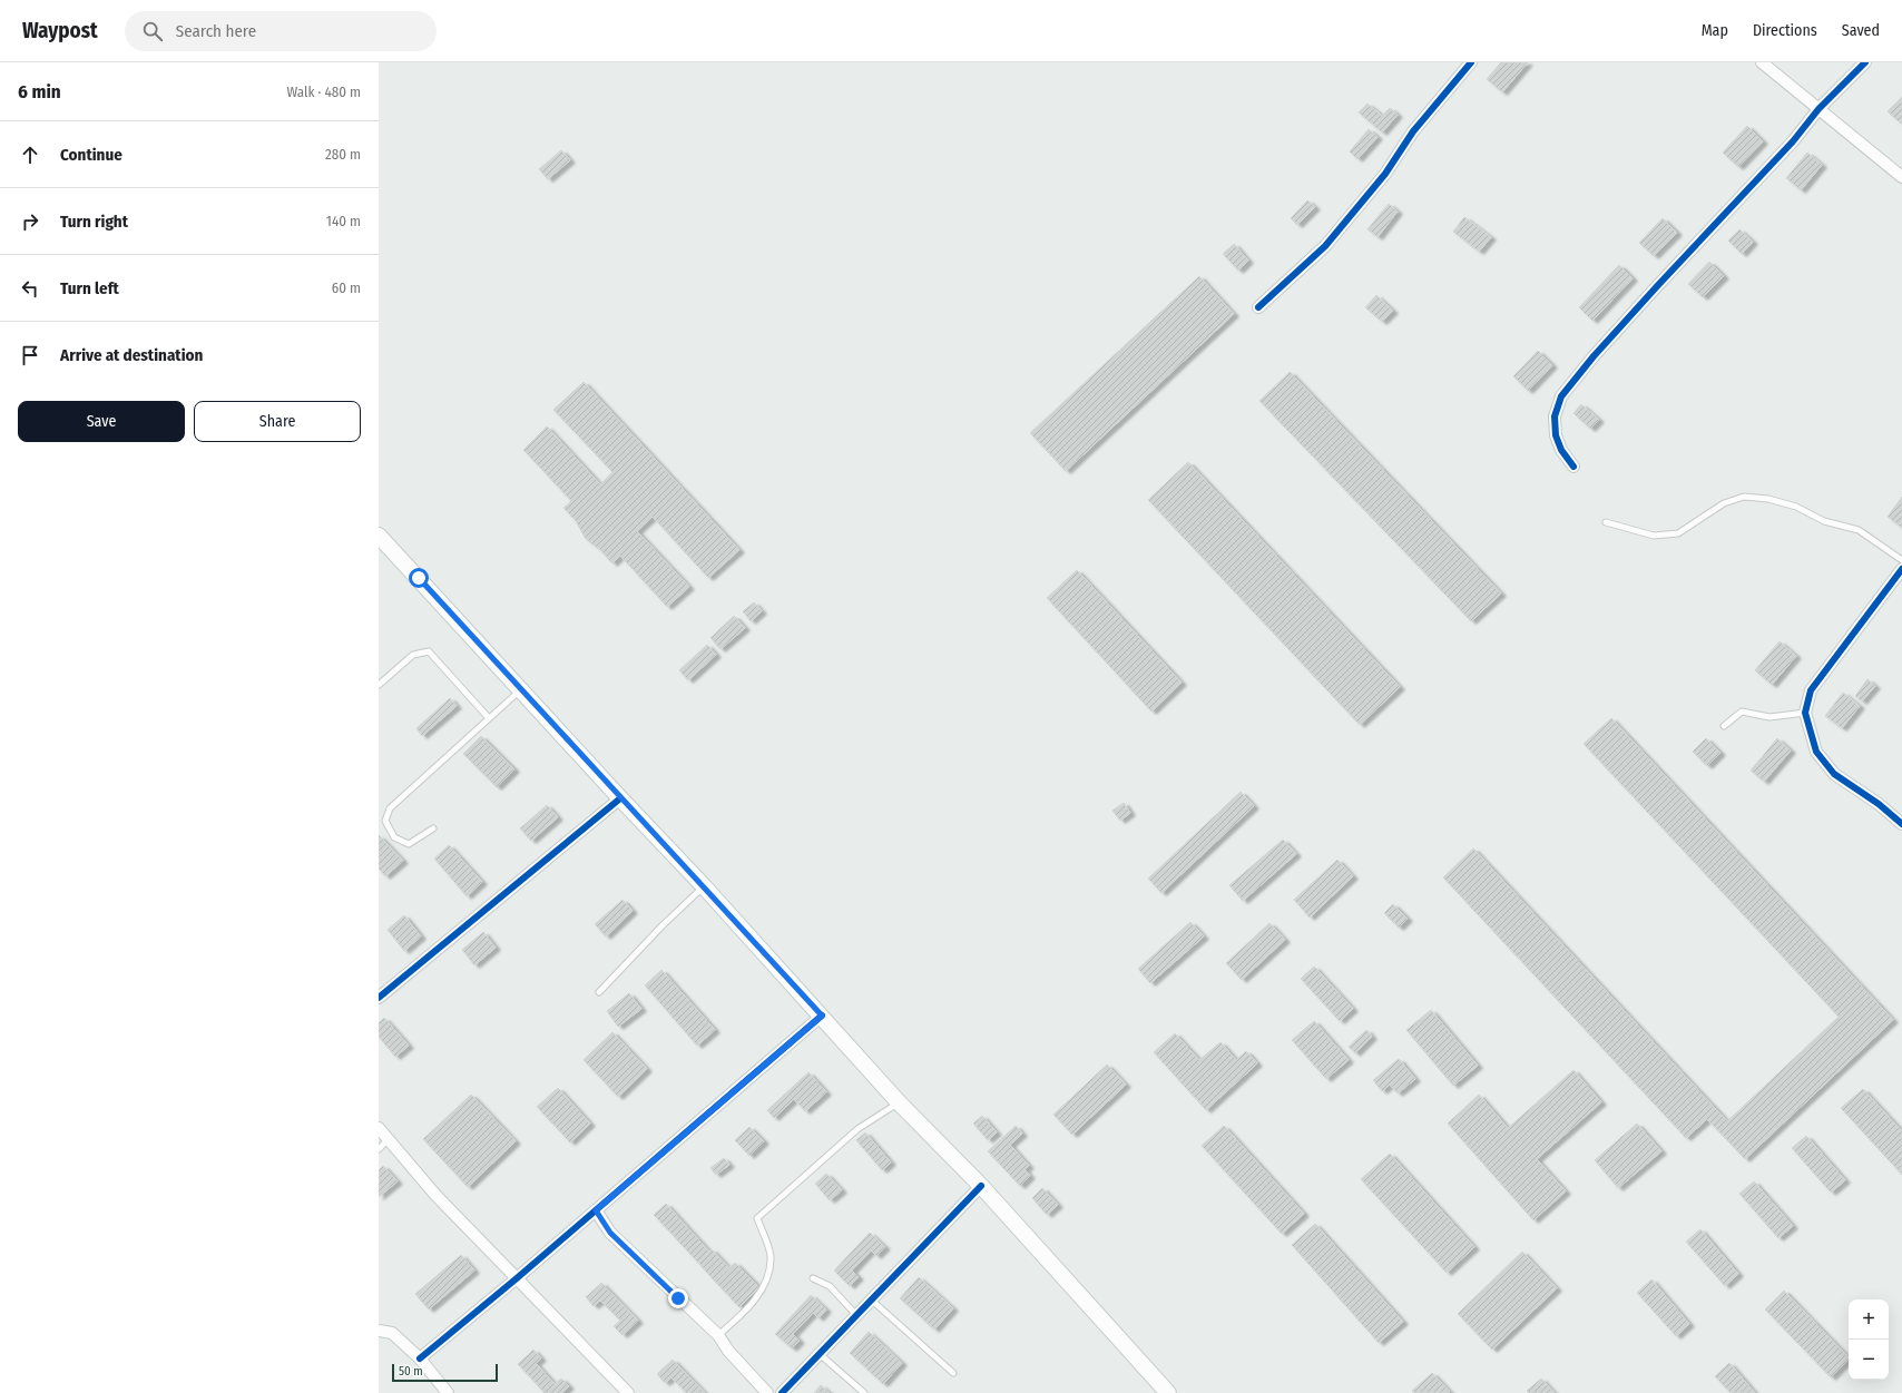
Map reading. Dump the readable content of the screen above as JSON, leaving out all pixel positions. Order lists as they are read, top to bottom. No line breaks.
{"scale_bar":"50 m","page":{"header":"Waypost","search":"Search here","nav":["Map","Directions","Saved"],"heading":["6 min","Walk · 480 m"],"list":[["Continue","280 m"],["Turn right","140 m"],["Turn left","60 m"],"Arrive at destination"],"buttons":["Save","Share"],"map_buttons":["+","−"],"scale":"50 m"}}
